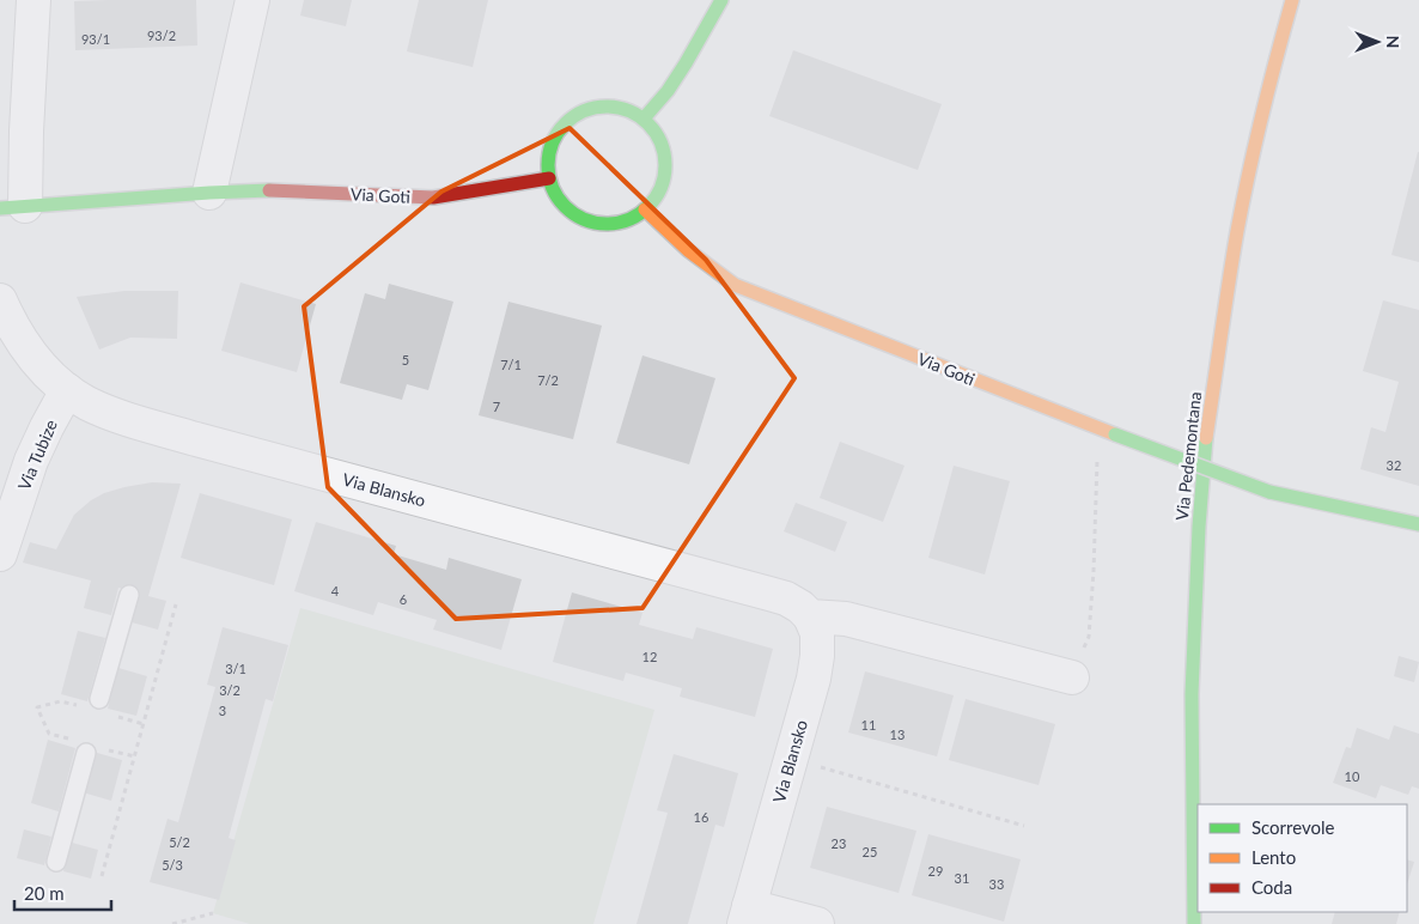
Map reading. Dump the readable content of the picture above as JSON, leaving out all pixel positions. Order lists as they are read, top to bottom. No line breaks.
{"streets":{"street":["Via Goti","Via Tubize","Via Pedemontana","Via Blansko"]},"crossings":[["Via Tubize","Via Blansko"]],"house_numbers":["93/2","93/1","5","7/1","7/2","7","32","4","6","12","3/1","3/2","3","11","13","10","16","5/2","23","25","5/3","29","31","33"],"legend":["Scorrevole","Lento","Coda"],"scale_bar":"20 m","north":"right"}
